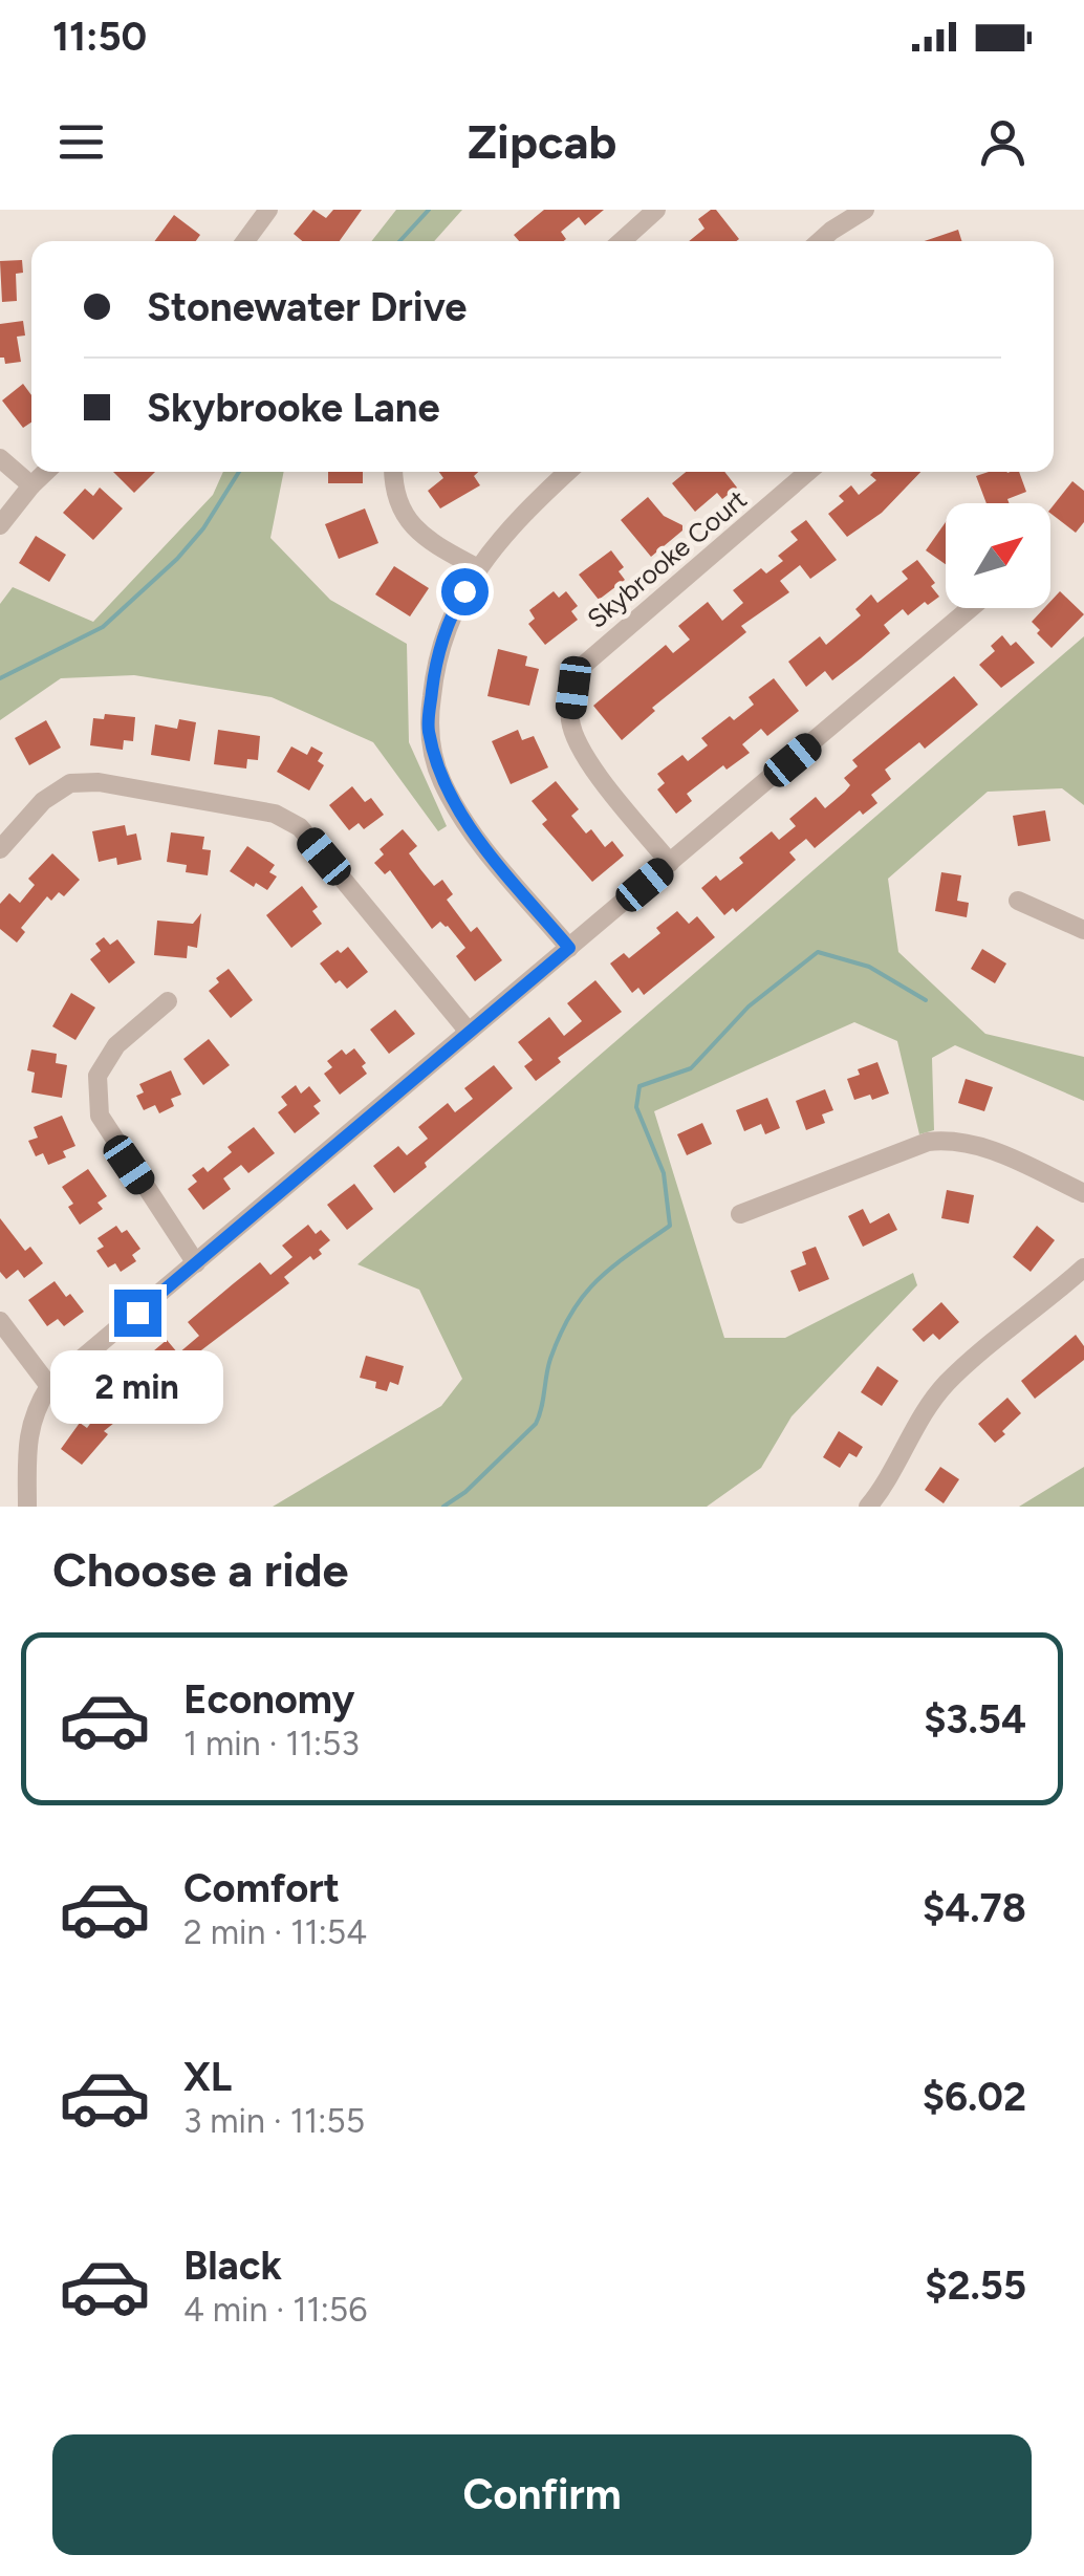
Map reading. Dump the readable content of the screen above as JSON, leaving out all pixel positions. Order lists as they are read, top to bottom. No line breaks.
{"streets":{"street":["Skybrooke Court"]},"north":"top right","page":{"status":"11:50","header":"Zipcab","banner":["Stonewater Drive","Skybrooke Lane"],"bubble":"2 min","heading":"Choose a ride","list":[{"name":"Economy","note":"1 min · 11:53","value":"$3.54"},{"name":"Comfort","note":"2 min · 11:54","value":"$4.78"},{"name":"XL","note":"3 min · 11:55","value":"$6.02"},{"name":"Black","note":"4 min · 11:56","value":"$2.55"}],"buttons":"Confirm"}}
